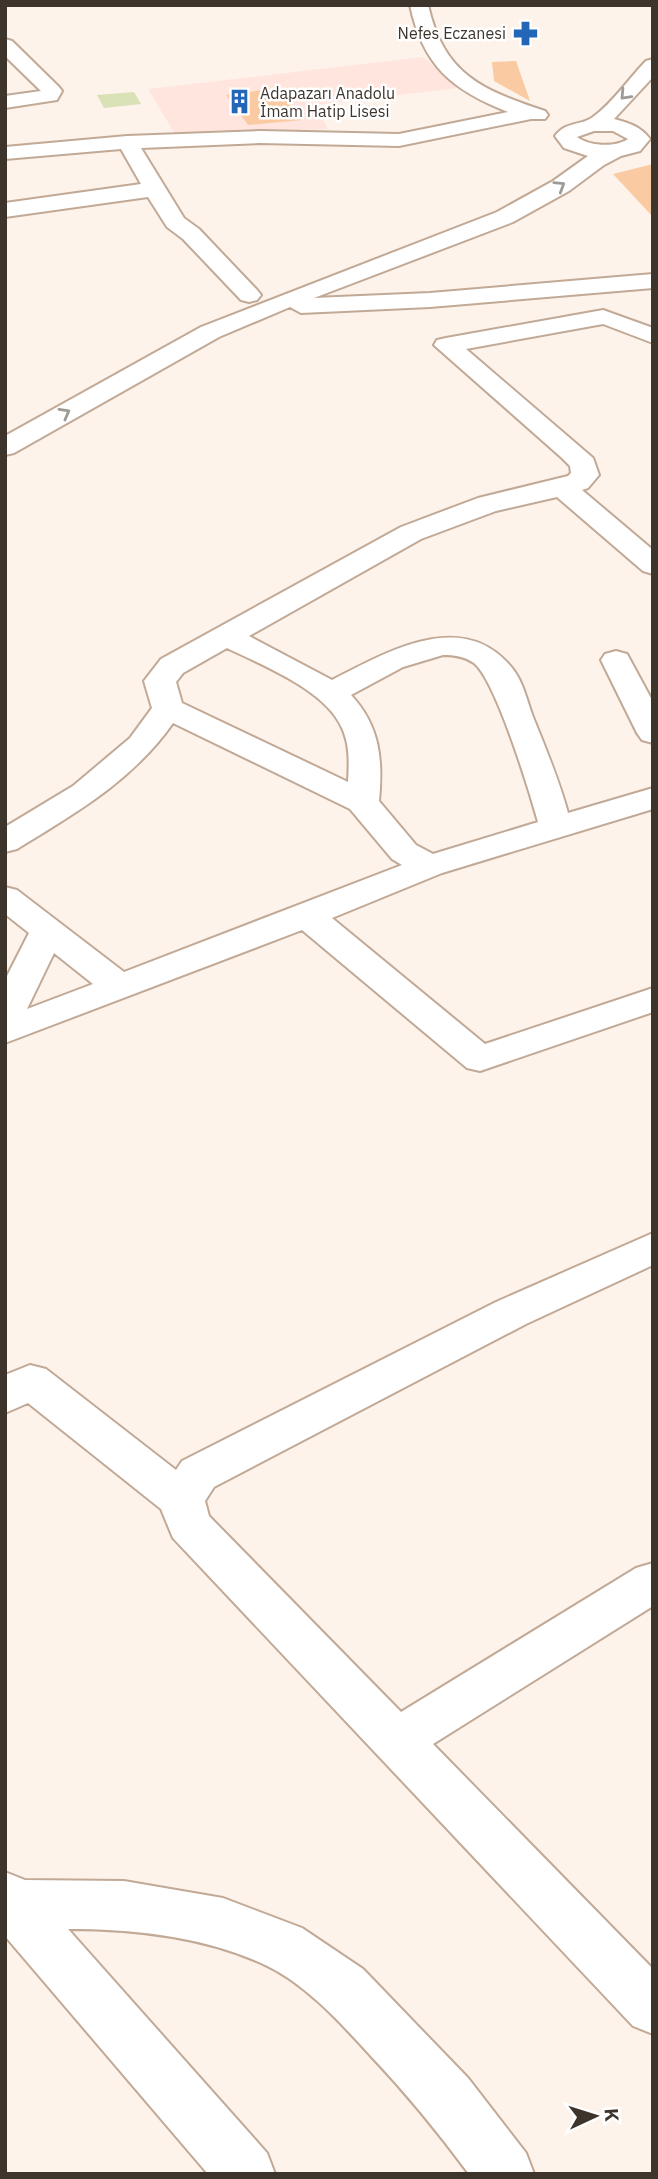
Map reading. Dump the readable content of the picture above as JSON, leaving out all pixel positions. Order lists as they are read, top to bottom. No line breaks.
{"places":{"pharmacy":["Nefes Eczanesi"],"building":["Adapazarı Anadolu İmam Hatip Lisesi"]},"north":"right"}
